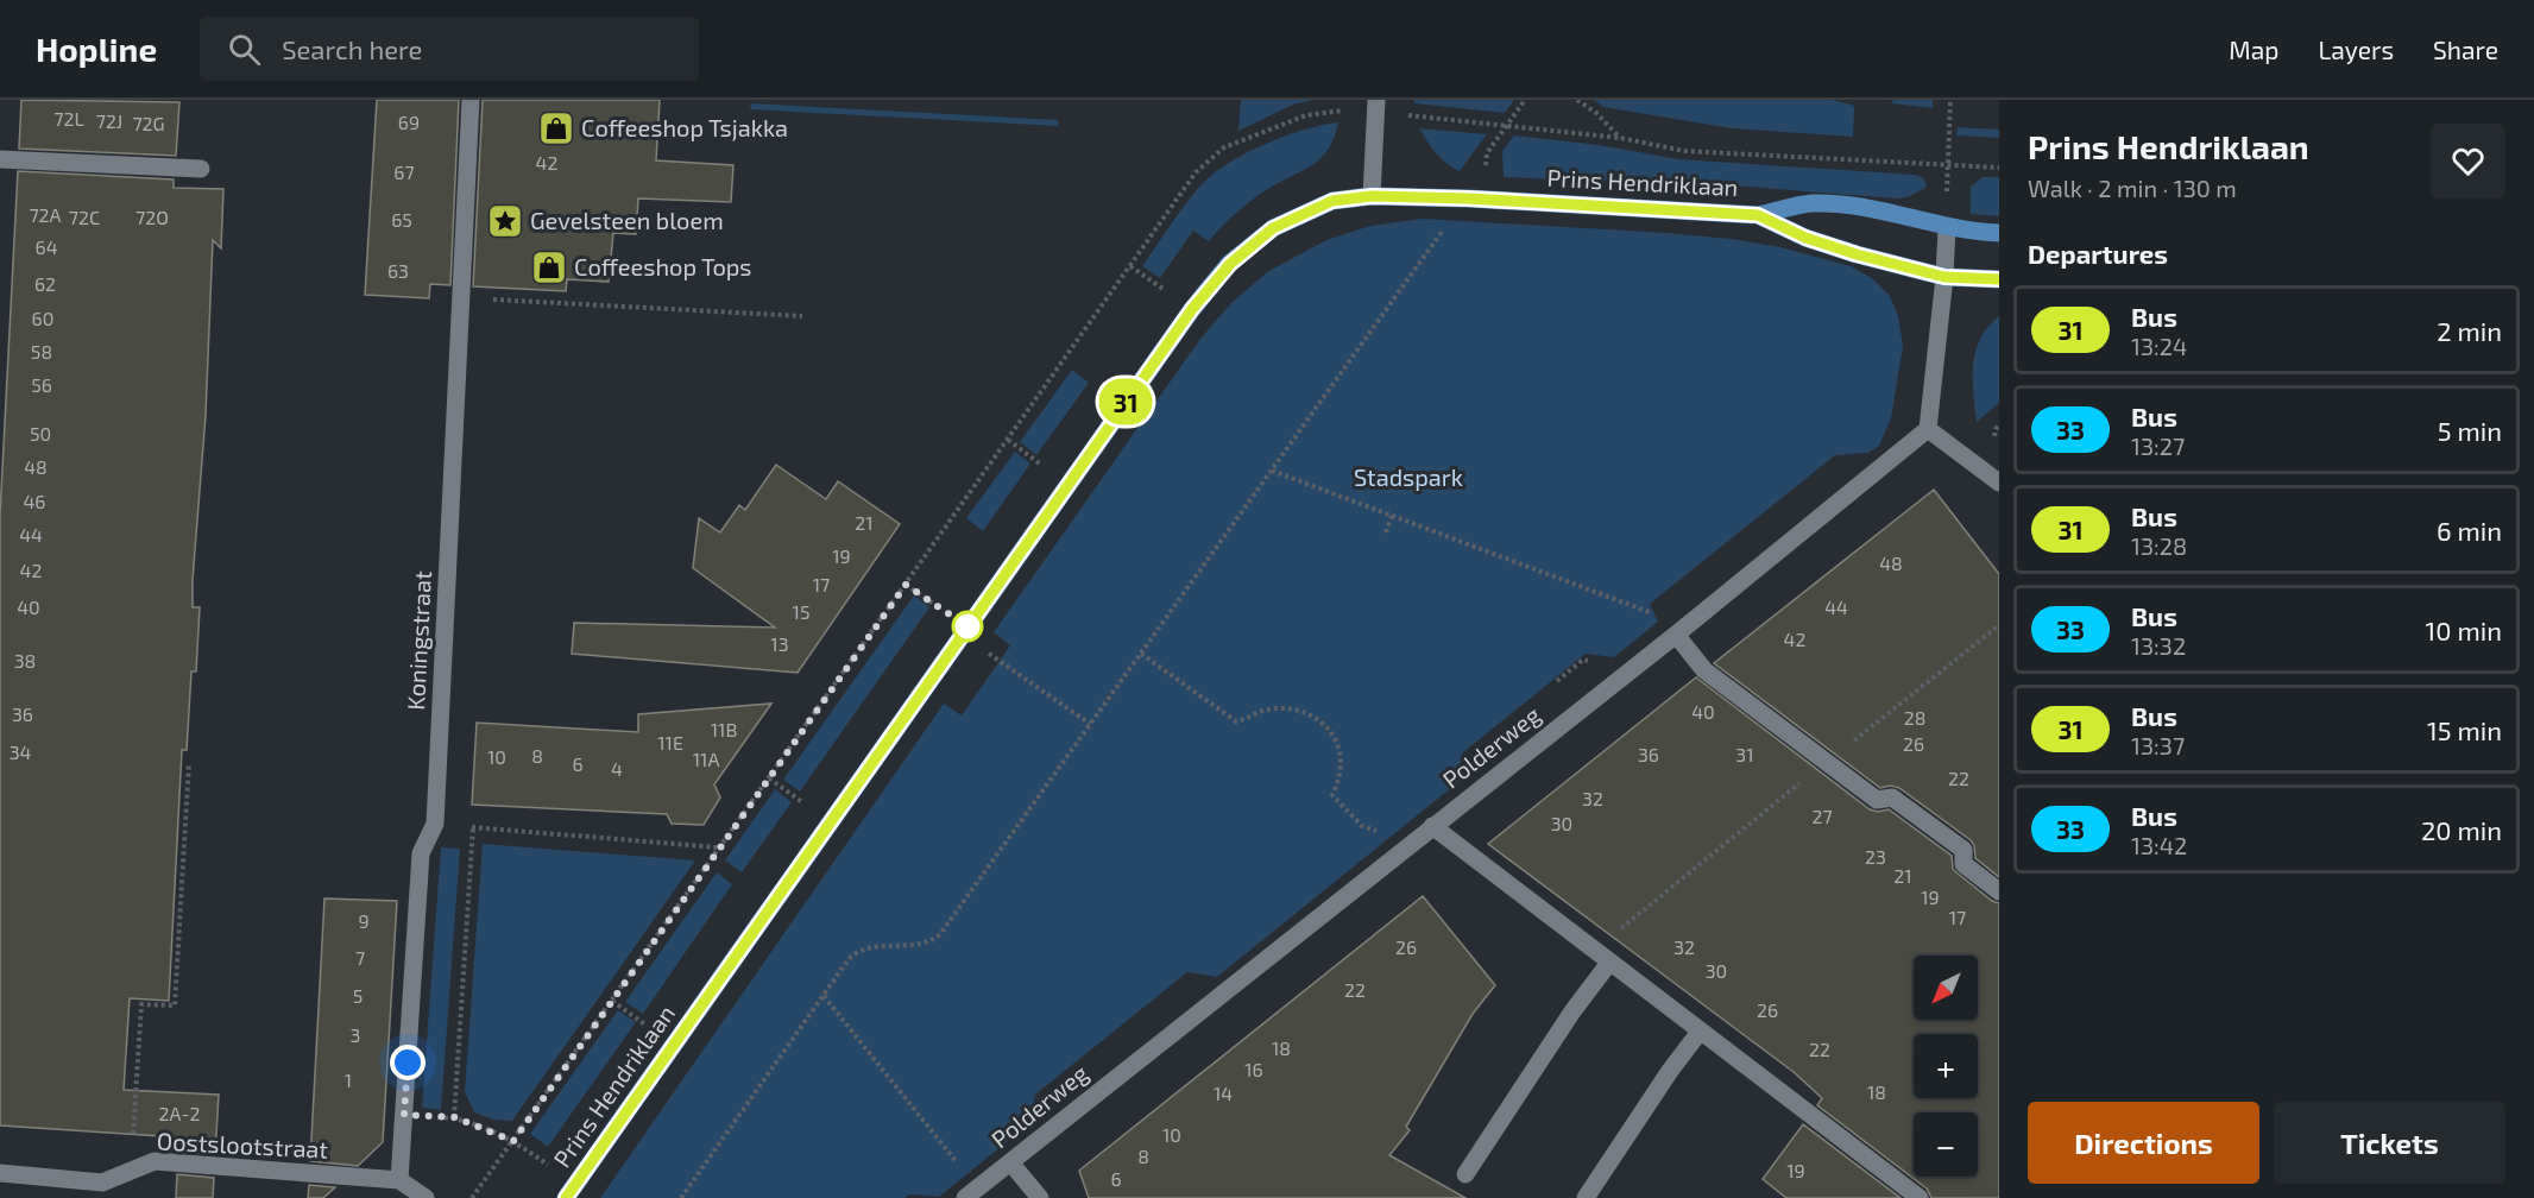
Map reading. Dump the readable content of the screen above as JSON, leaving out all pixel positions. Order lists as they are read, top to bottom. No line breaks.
{"streets":{"main road":["Prins Hendriklaan"],"street":["Koningstraat","Polderweg","Oostslootstraat"]},"crossings":[["Koningstraat","Oostslootstraat"]],"parks":["Stadspark"],"places":{"shop":["Coffeeshop Tsjakka","Coffeeshop Tops"],"place":["Gevelsteen bloem"]},"lines":["bus line 31"],"house_numbers":["72L","72J","69","72G","42","67","72A","72C","72O","65","64","63","62","60","58","56","50","48","46","21","44","19","48","42","17","40","44","15","42","13","38","40","36","28","11B","11E","26","34","36","31","8","10","11A","6","4","22","32","27","30","23","21","19","17","9","26","32","7","30","22","5","26","3","18","22","16","1","18","14","2A-2","10","8","19","6"],"north":"bottom left","page":{"header":"Hopline","search":"Search here","nav":["Map","Layers","Share"],"on_map":"31","heading":[["Prins Hendriklaan","Walk · 2 min · 130 m"],"Departures"],"list":[{"mark":"31","name":"Bus","note":"13:24","value":"2 min"},{"mark":"33","name":"Bus","note":"13:27","value":"5 min"},{"mark":"31","name":"Bus","note":"13:28","value":"6 min"},{"mark":"33","name":"Bus","note":"13:32","value":"10 min"},{"mark":"31","name":"Bus","note":"13:37","value":"15 min"},{"mark":"33","name":"Bus","note":"13:42","value":"20 min"}],"map_buttons":["+","−"],"buttons":["Directions","Tickets"]}}
